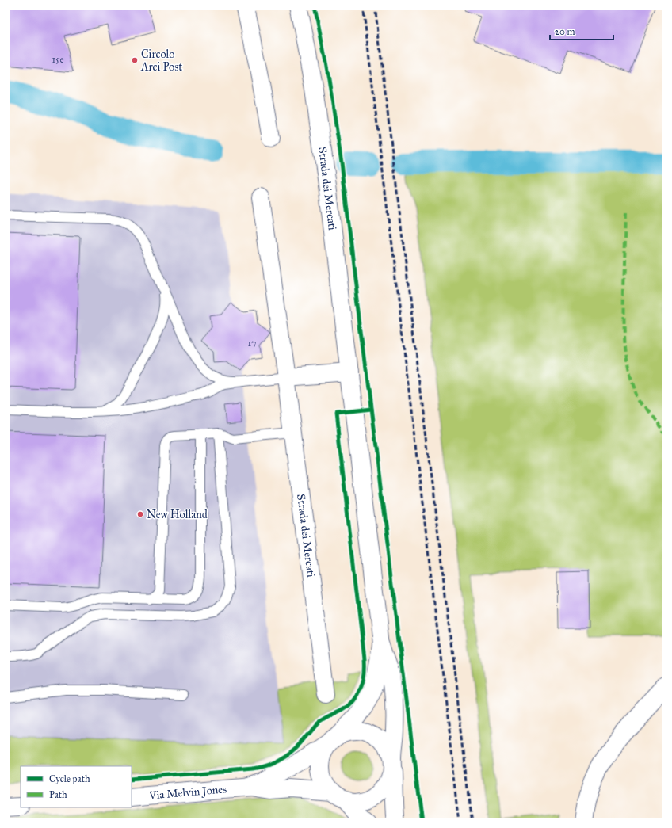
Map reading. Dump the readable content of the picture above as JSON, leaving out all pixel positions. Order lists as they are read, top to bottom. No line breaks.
{"streets":{"street":["Strada dei Mercati","Via Melvin Jones"]},"crossings":[["Strada dei Mercati","Via Melvin Jones"]],"places":["Circolo Arci Post","New Holland"],"house_numbers":["15e","17"],"legend":["Cycle path","Path"],"scale_bar":"20 m"}
